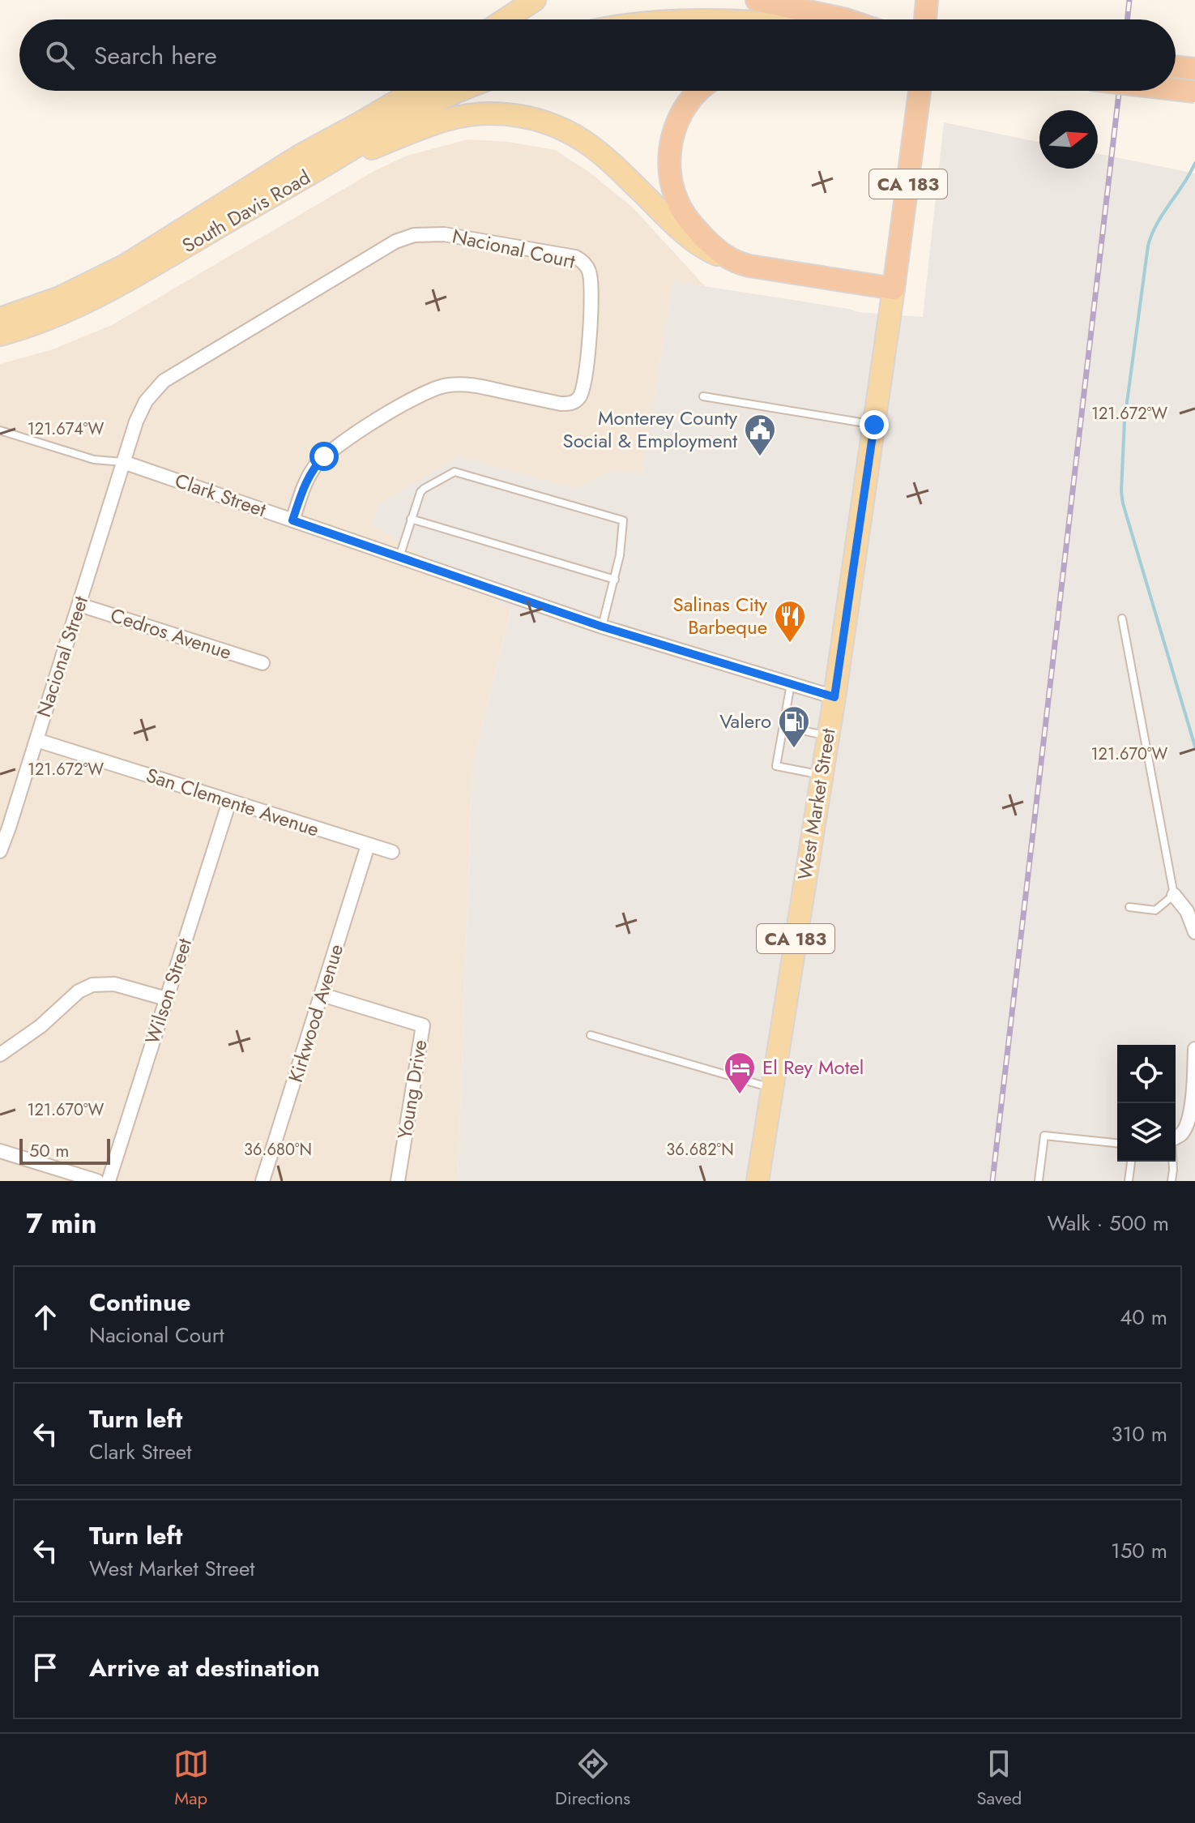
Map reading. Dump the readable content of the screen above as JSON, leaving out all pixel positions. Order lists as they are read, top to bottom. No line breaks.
{"streets":{"highway":["CA 183","West Market Street"],"main road":["South Davis Road"],"street":["Nacional Court","Clark Street","Cedros Avenue","Nacional Street","San Clemente Avenue","Wilson Street","Kirkwood Avenue","Young Drive"]},"crossings":[["Nacional Court","Clark Street"],["Nacional Court","Nacional Street"],["Clark Street","Nacional Street"],["Clark Street","West Market Street"],["Cedros Avenue","Nacional Street"],["Nacional Street","San Clemente Avenue"],["San Clemente Avenue","Wilson Street"],["San Clemente Avenue","Kirkwood Avenue"],["Kirkwood Avenue","Young Drive"]],"places":{"public building":["Monterey County Social & Employment"],"restaurant":["Salinas City Barbeque"],"fuel station":["Valero"],"hotel":["El Rey Motel"]},"scale_bar":"50 m","north":"right","page":{"search":"Search here","scale":"50 m","heading":["7 min","Walk · 500 m"],"list":[["Continue","Nacional Court","40 m"],["Turn left","Clark Street","310 m"],["Turn left","West Market Street","150 m"],"Arrive at destination"],"nav":["Map","Directions","Saved"]},"coordinates":["121.672°W","121.674°W","121.670°W","36.680°N","36.682°N"]}
